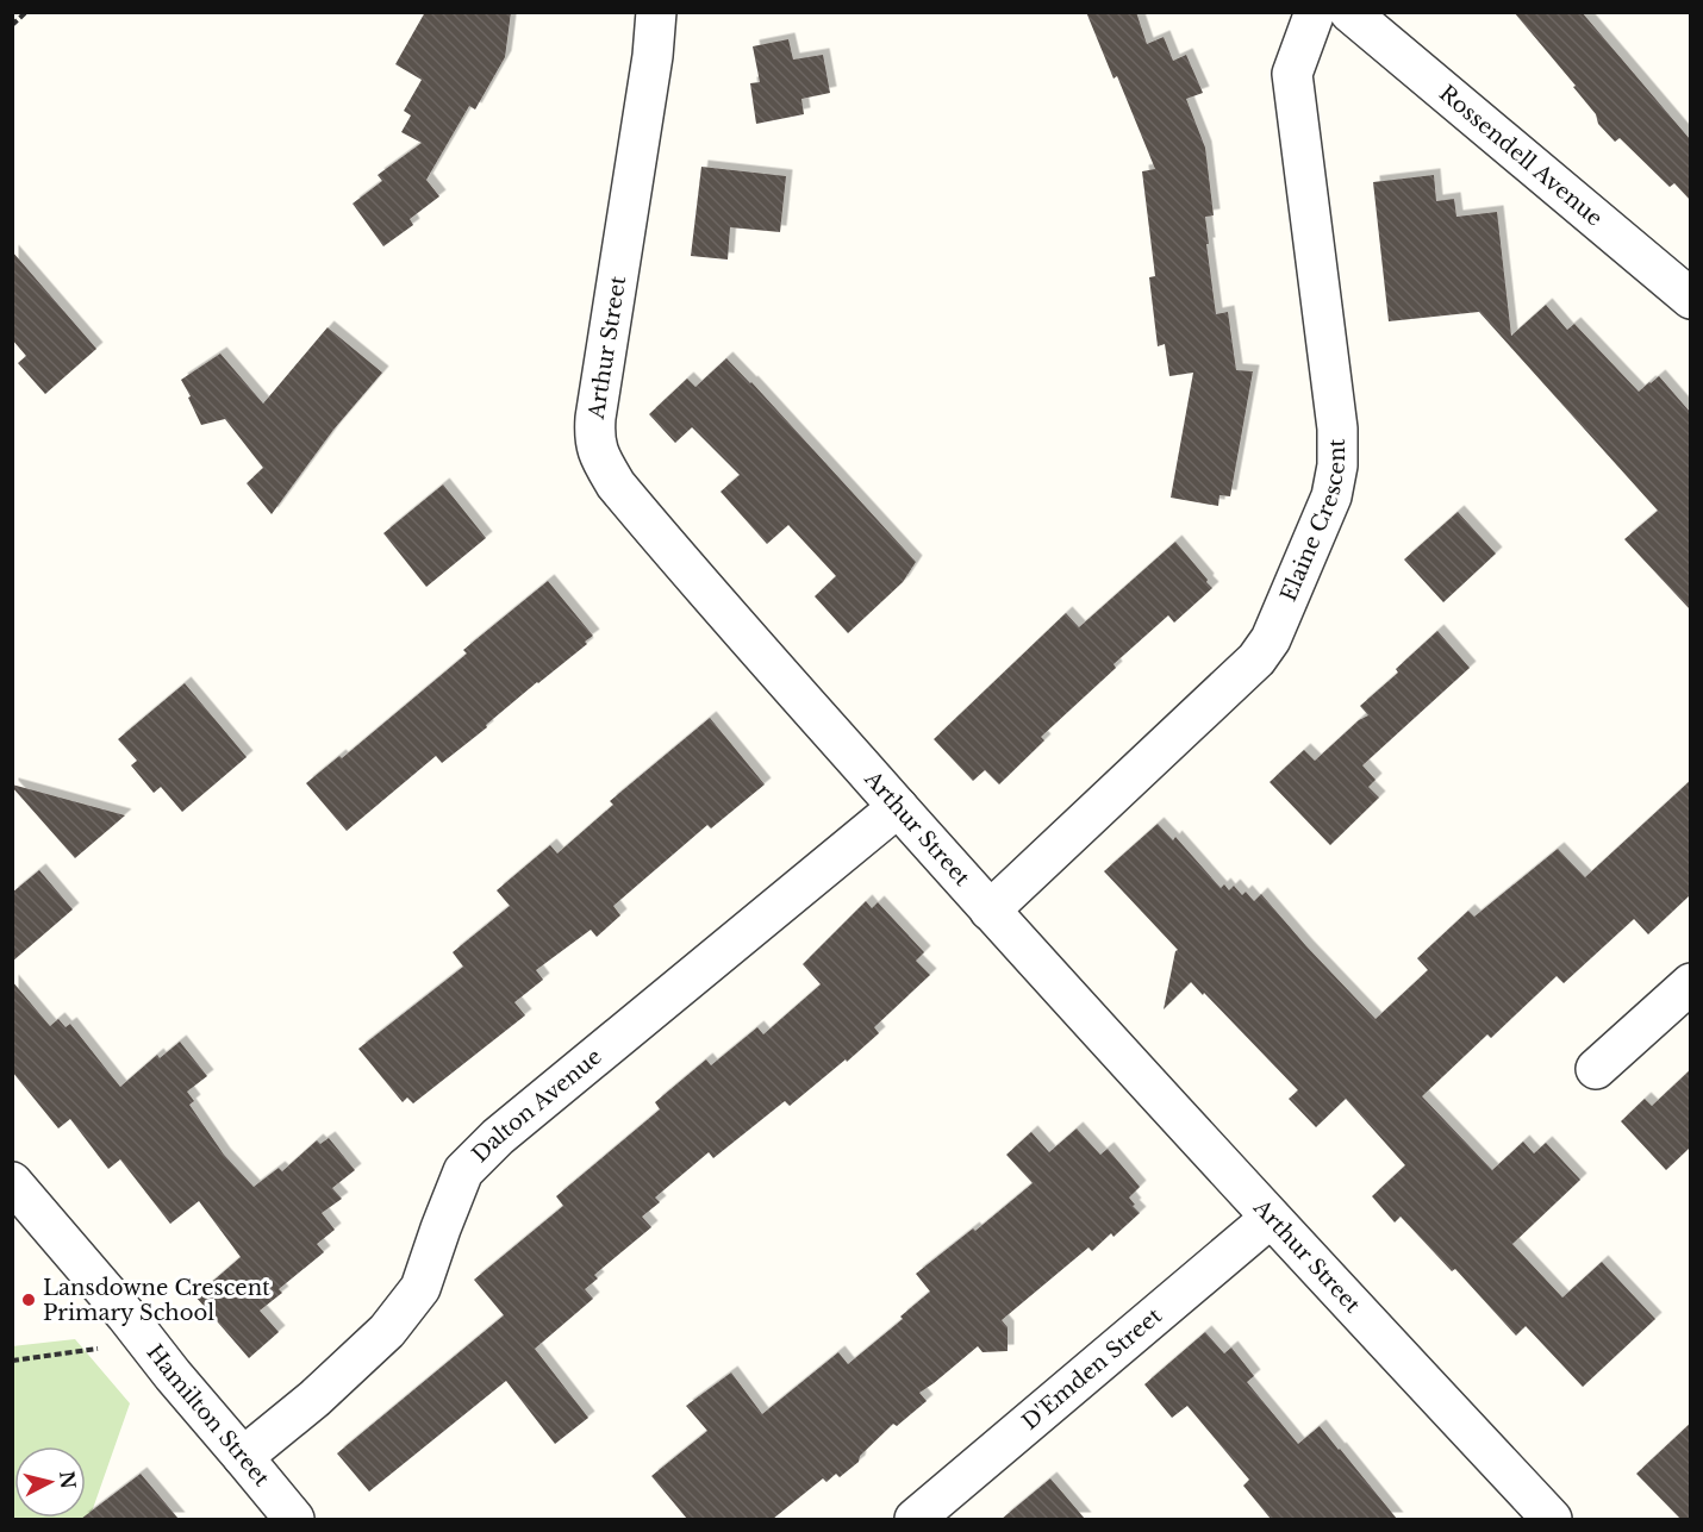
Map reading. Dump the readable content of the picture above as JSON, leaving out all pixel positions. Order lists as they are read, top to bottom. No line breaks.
{"streets":{"street":["Rossendell Avenue","Arthur Street","Elaine Crescent","Dalton Avenue","D'Emden Street","Hamilton Street"]},"crossings":[["Arthur Street","Elaine Crescent"],["Arthur Street","Dalton Avenue"],["Arthur Street","D'Emden Street"],["Dalton Avenue","Hamilton Street"]],"places":["Lansdowne Crescent Primary School"],"north":"right"}
